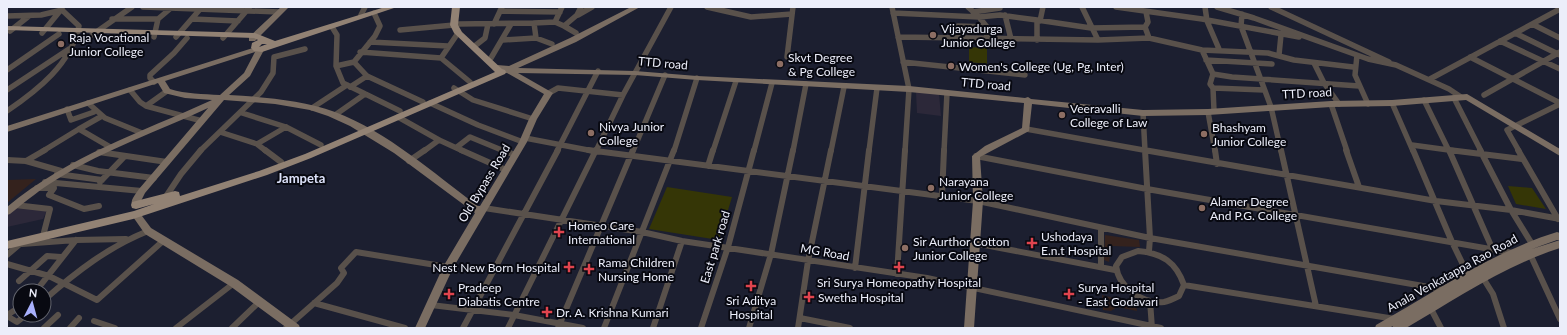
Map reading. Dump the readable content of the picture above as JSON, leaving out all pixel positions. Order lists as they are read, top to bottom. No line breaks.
{"streets":{"street":["TTD road","Old Bypass Road","East park road","MG Road","Anala Venkatappa Rao Road"]},"crossings":[["TTD road","East park road"],["Old Bypass Road","MG Road"],["East park road","MG Road"]],"districts":["Jampeta"],"places":{"other":["Vijayadurga Junior College","Raja Vocational Junior College","Skvt Degree & Pg College","Women's College (Ug, Pg, Inter)","Veeravalli College of Law","Nivya Junior College","Bhashyam Junior College","Narayana Junior College","Alamer Degree And P.G. College","Sir Aurthor Cotton Junior College"],"health":["Homeo Care International","Ushodaya E.n.t Hospital","Nest New Born Hospital","Sri Surya Homeopathy Hospital","Rama Children Nursing Home","Sri Aditya Hospital","Pradeep Diabatis Centre","Surya Hospital - East Godavari","Swetha Hospital","Dr. A. Krishna Kumari"]},"north":"top"}
